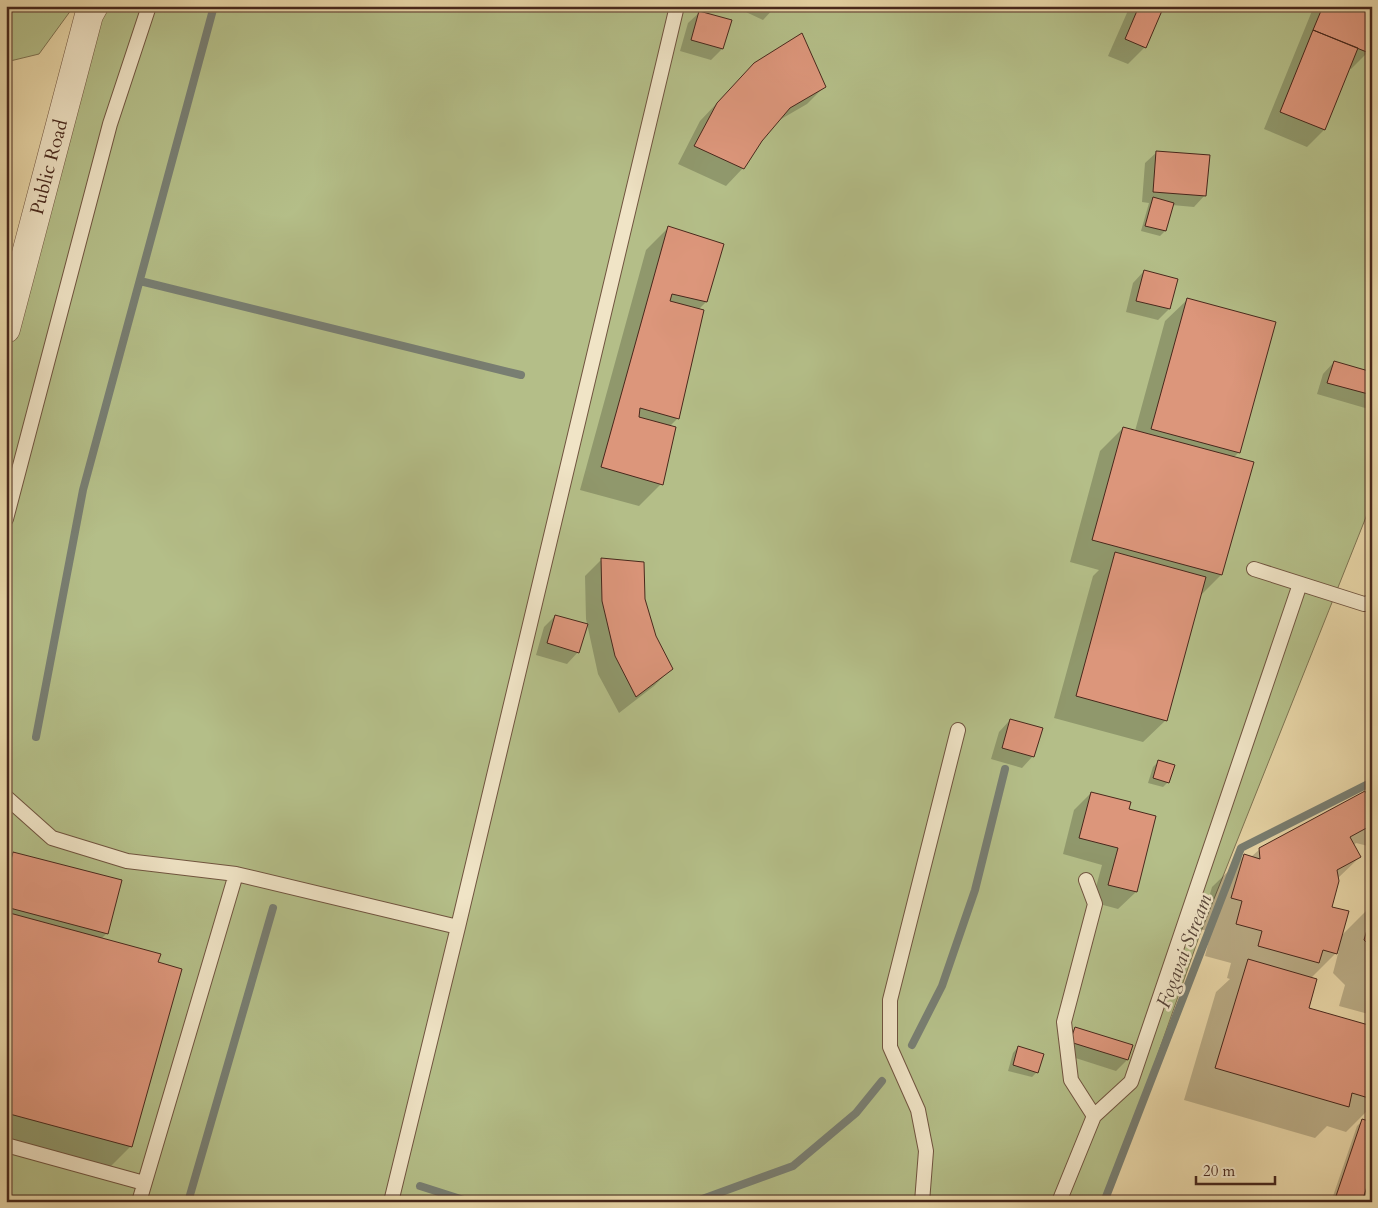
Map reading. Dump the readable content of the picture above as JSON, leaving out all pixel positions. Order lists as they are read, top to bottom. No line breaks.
{"streets":{"street":["Public Road"]},"water":["Fogavai Stream"],"scale_bar":"20 m"}
